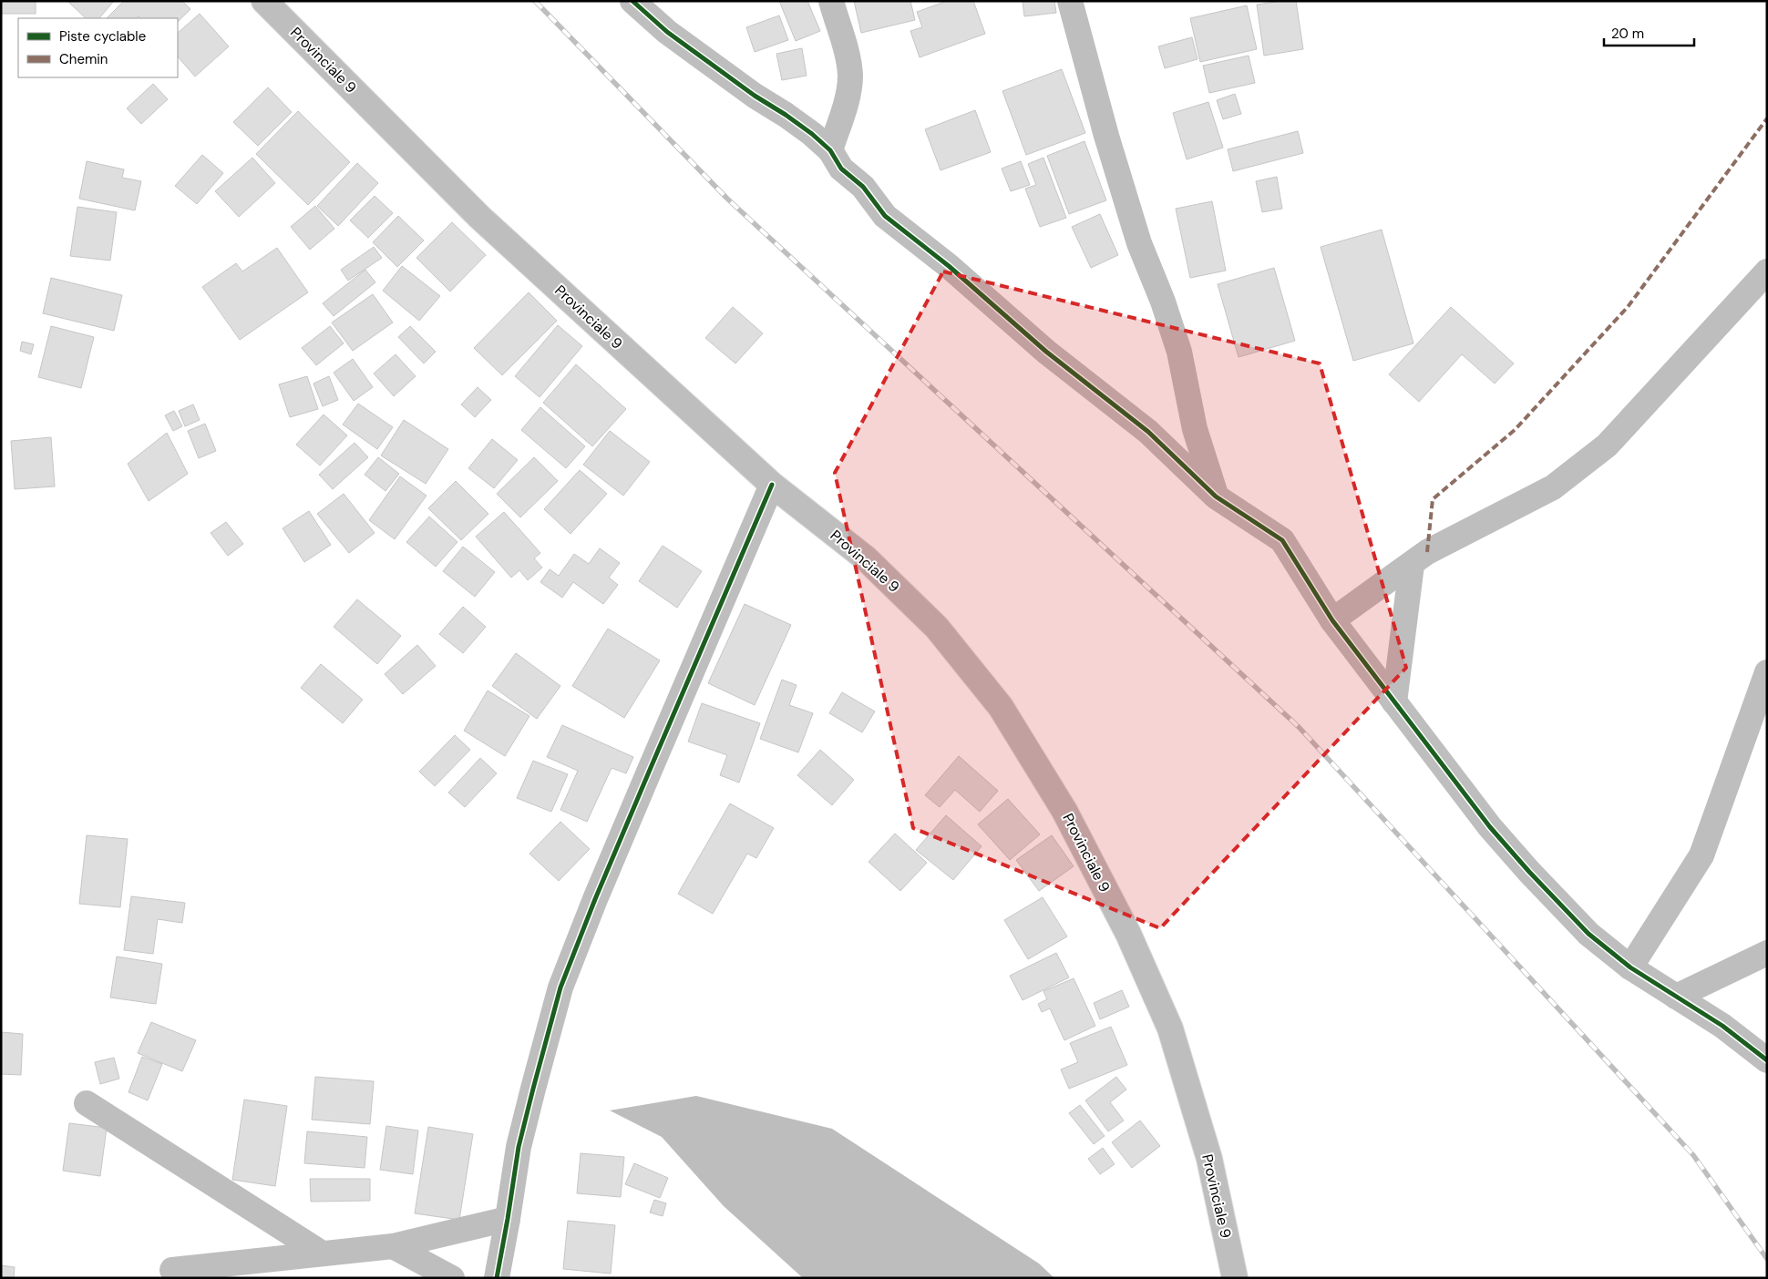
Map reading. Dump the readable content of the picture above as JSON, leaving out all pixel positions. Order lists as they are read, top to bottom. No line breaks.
{"streets":{"street":["Provinciale 9"]},"legend":["Piste cyclable","Chemin"],"scale_bar":"20 m"}
